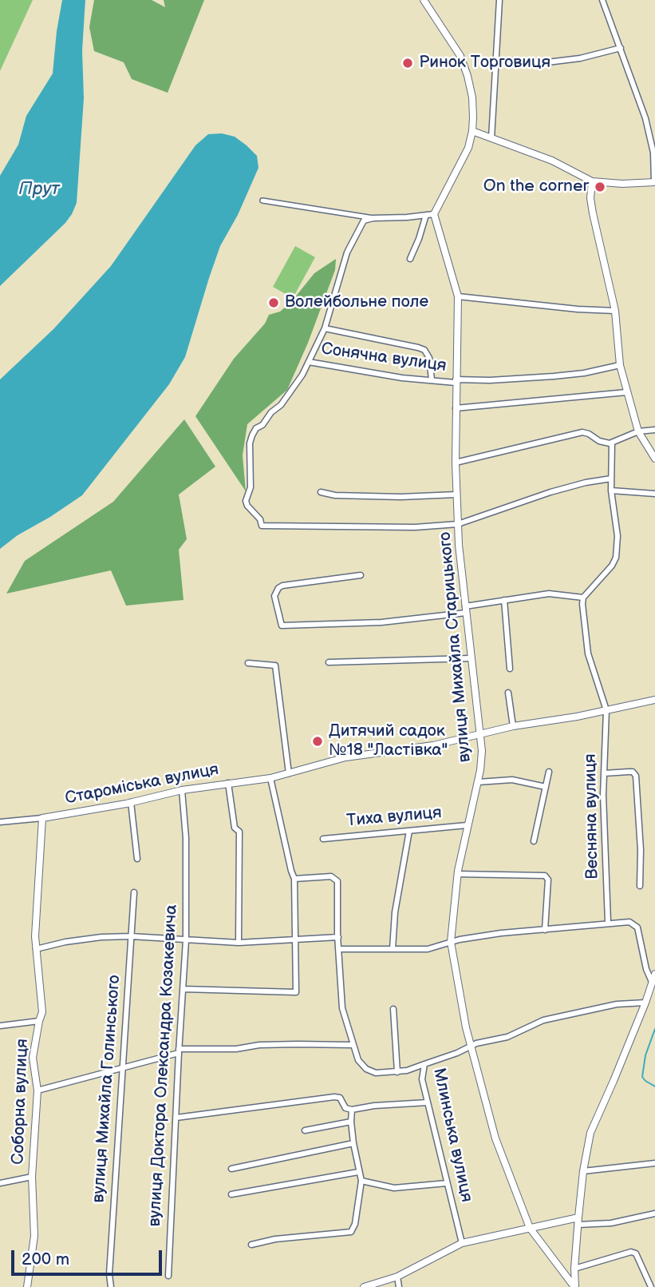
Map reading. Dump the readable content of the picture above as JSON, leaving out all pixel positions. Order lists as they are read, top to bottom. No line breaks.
{"streets":{"street":["Сонячна вулиця","вулиця Михайла Старицького","Староміська вулиця","Весняна вулиця","Тиха вулиця","вулиця Доктора Олександра Козакевича","вулиця Михайла Голинського","Соборна вулиця","Млинська вулиця"]},"crossings":[["Сонячна вулиця","вулиця Михайла Старицького"],["вулиця Михайла Старицького","Староміська вулиця"],["вулиця Михайла Старицького","Тиха вулиця"],["Староміська вулиця","Весняна вулиця"],["Староміська вулиця","вулиця Доктора Олександра Козакевича"],["Староміська вулиця","Соборна вулиця"]],"water":["Прут"],"places":["Ринок Торговиця","On the corner","Волейбольне поле","Дитячий садок №18 \"Ластівка\""],"scale_bar":"200 m"}
